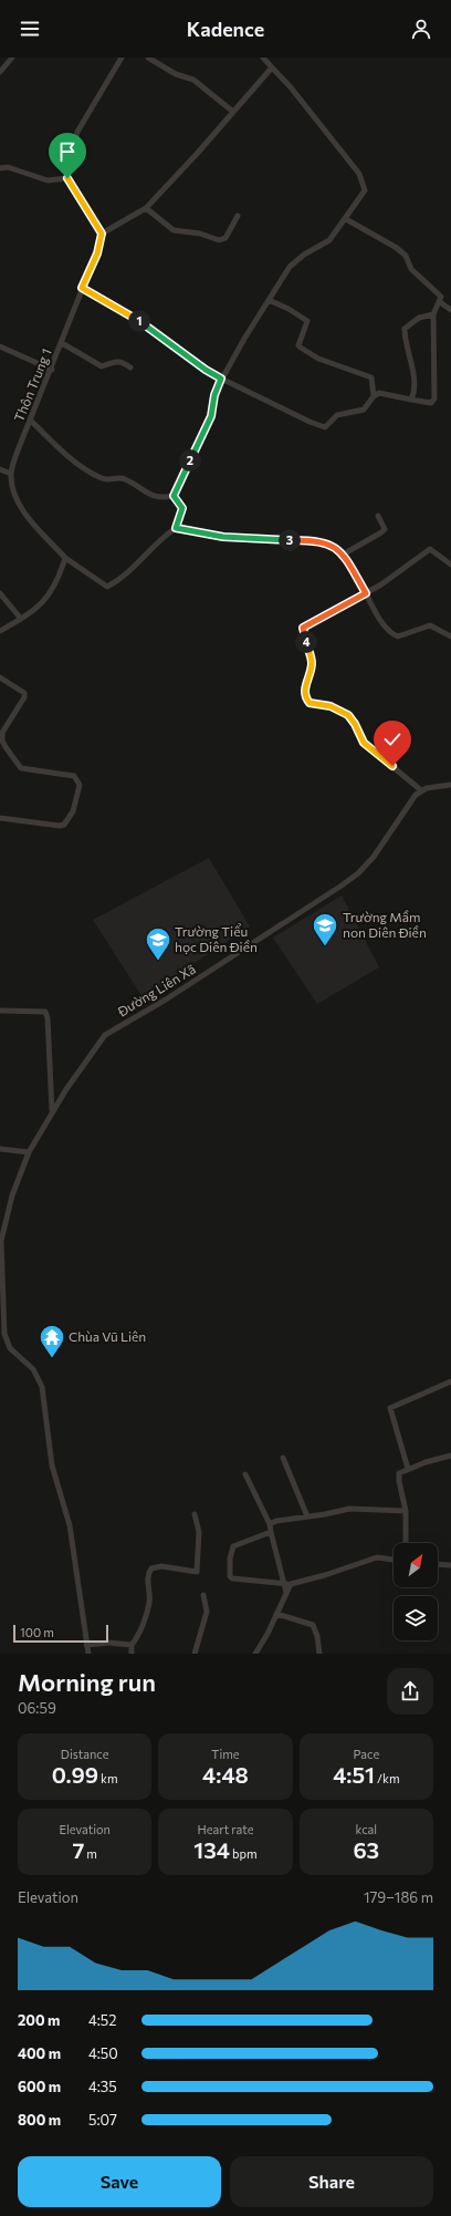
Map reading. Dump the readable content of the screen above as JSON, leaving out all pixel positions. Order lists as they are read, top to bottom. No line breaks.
{"streets":{"street":["Thôn Trung 1","Đường Liên Xã"]},"places":{"school or university":["Trường Mầm non Diên Điền","Trường Tiểu học Diên Điền"],"temple":["Chùa Vũ Liên"]},"scale_bar":"100 m","north":"top right","page":{"header":"Kadence","pins":["1","2","3","4"],"scale":"100 m","heading":["Morning run","06:59"],"stats":[["Distance","0.99 km"],["Time","4:48"],["Pace","4:51 /km"],["Elevation","7 m"],["Heart rate","134 bpm"],["kcal","63"]],"chart":["Elevation","179–186 m"],"list":[{"name":"200 m","note":"4:52"},{"name":"400 m","note":"4:50"},{"name":"600 m","note":"4:35"},{"name":"800 m","note":"5:07"}],"buttons":["Save","Share"]}}
